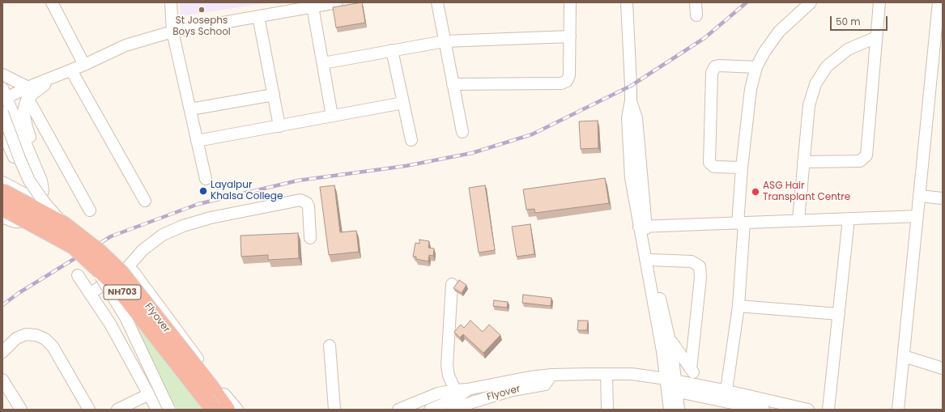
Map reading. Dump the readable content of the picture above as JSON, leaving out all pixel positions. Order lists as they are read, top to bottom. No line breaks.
{"streets":{"highway":["NH703","Flyover"]},"places":["St Josephs Boys School","Layalpur Khalsa College","ASG Hair Transplant Centre"],"scale_bar":"50 m"}
